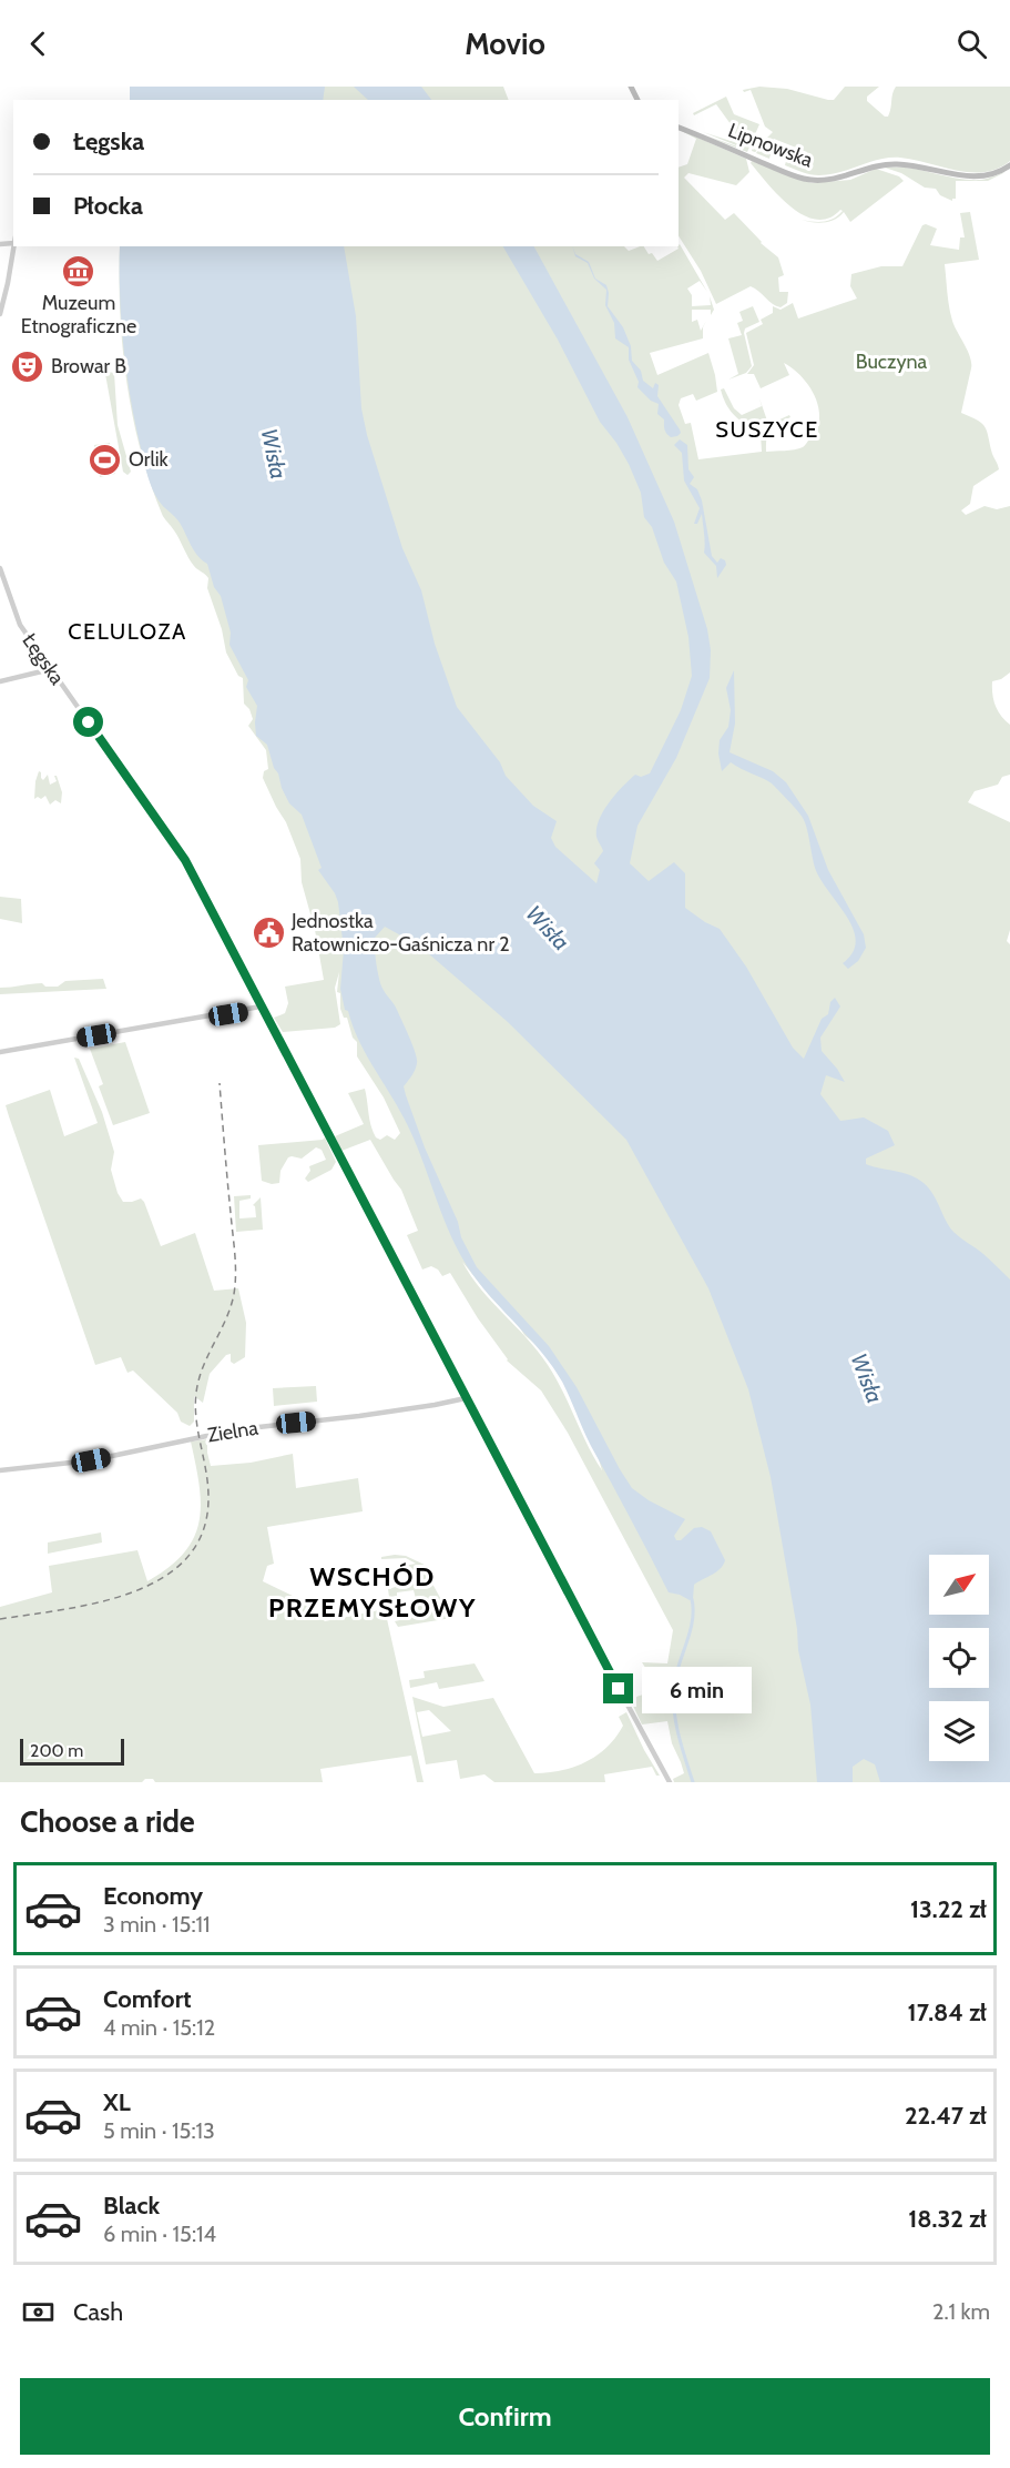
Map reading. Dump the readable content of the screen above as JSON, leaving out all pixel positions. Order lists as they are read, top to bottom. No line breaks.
{"streets":{"main road":["Lipnowska"],"street":["Łęgska","Zielna"]},"crossings":[["Łęgska","Zielna"]],"districts":["SUSZYCE","CELULOZA","WSCHÓD PRZEMYSŁOWY"],"water":["Wisła"],"parks":["Buczyna"],"places":{"museum":["Muzeum Etnograficzne"],"theatre":["Browar B"],"sports":["Orlik"],"public building":["Jednostka Ratowniczo-Gaśnicza nr 2"]},"scale_bar":"200 m","north":"top right","page":{"header":"Movio","banner":["Łęgska","Płocka"],"bubble":"6 min","scale":"200 m","heading":"Choose a ride","list":[{"name":"Economy","note":"3 min · 15:11","value":"13.22 zł"},{"name":"Comfort","note":"4 min · 15:12","value":"17.84 zł"},{"name":"XL","note":"5 min · 15:13","value":"22.47 zł"},{"name":"Black","note":"6 min · 15:14","value":"18.32 zł"}],"pay":["Cash","2.1 km"],"buttons":"Confirm"}}
